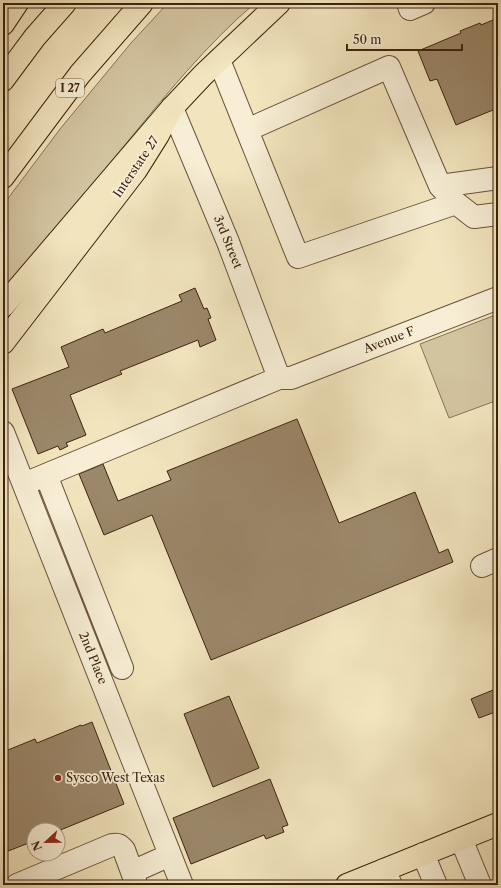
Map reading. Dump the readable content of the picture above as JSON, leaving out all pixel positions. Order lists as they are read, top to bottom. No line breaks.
{"streets":{"main road":["I 27","Interstate 27"],"street":["3rd Street","Avenue F","2nd Place"]},"crossings":[["Interstate 27","3rd Street"],["3rd Street","Avenue F"],["Avenue F","2nd Place"]],"places":["Sysco West Texas"],"scale_bar":"50 m","north":"left"}
